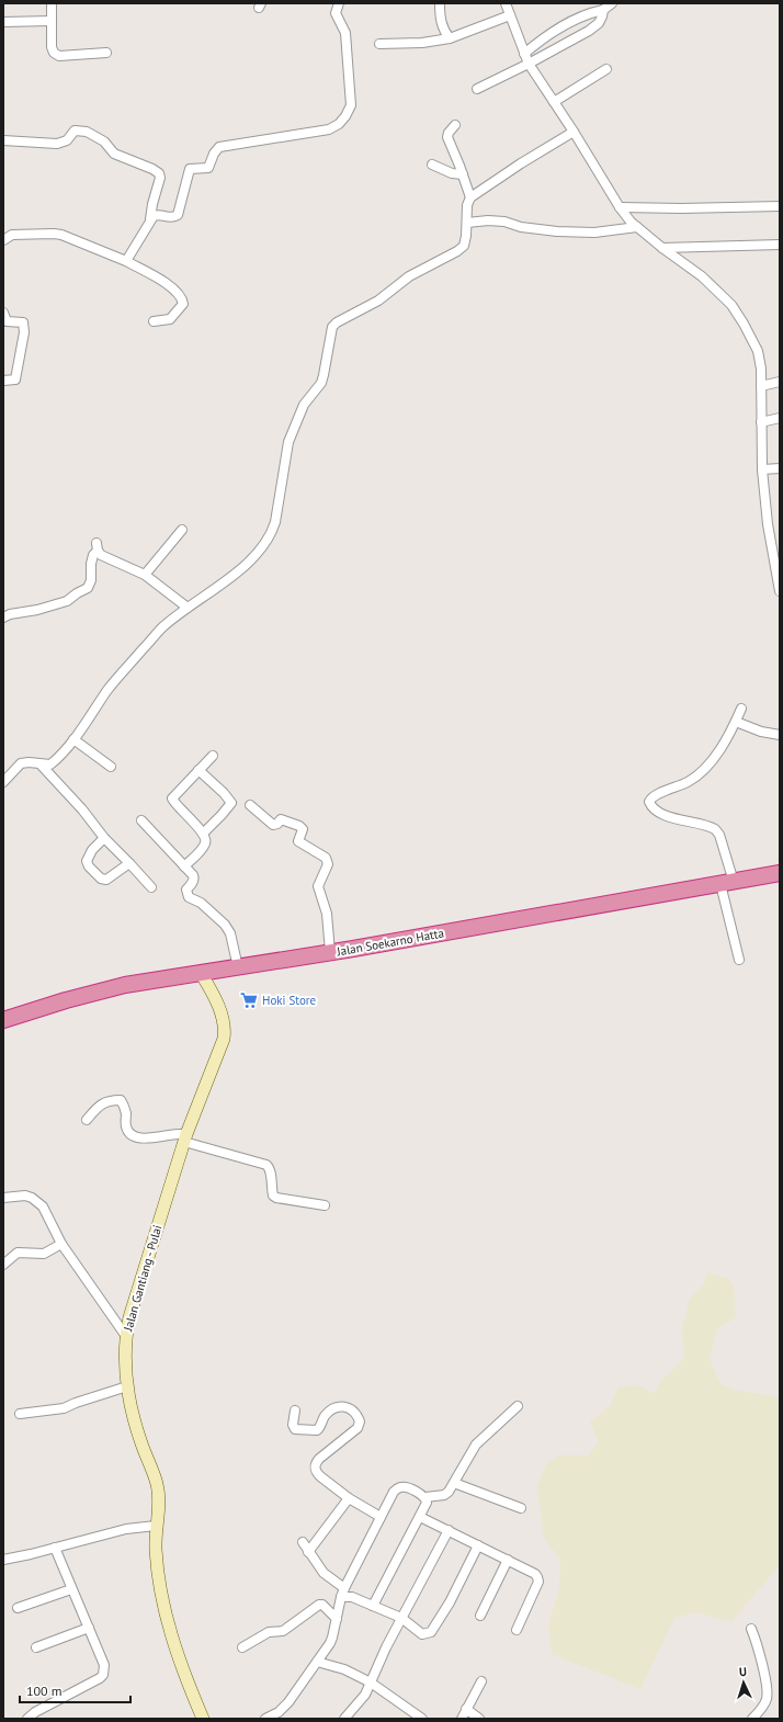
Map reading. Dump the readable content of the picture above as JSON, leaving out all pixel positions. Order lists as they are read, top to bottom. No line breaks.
{"streets":{"highway":["Jalan Soekarno Hatta"],"street":["Jalan Gantiang - Pulai"]},"crossings":[["Jalan Soekarno Hatta","Jalan Gantiang - Pulai"]],"places":{"supermarket":["Hoki Store"]},"scale_bar":"100 m","north":"top"}
